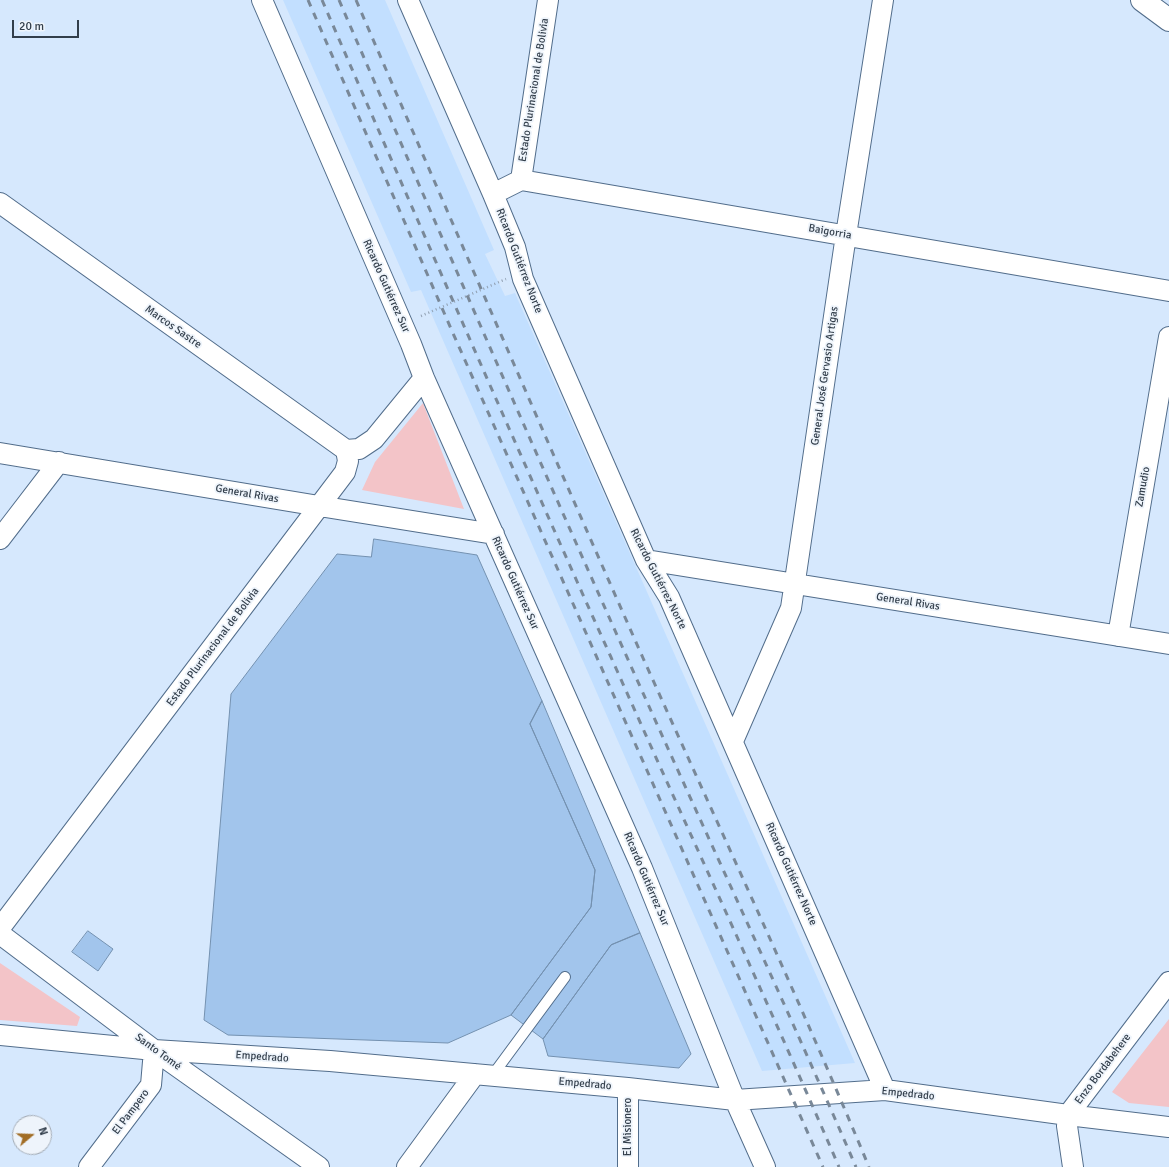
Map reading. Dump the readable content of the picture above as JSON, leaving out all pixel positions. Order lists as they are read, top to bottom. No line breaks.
{"streets":{"street":["Estado Plurinacional de Bolivia","Baigorria","Ricardo Gutiérrez Norte","Ricardo Gutiérrez Sur","Marcos Sastre","General José Gervasio Artigas","Zamudio","General Rivas","Santo Tomé","Empedrado","Enzo Bordabehere","El Pampero","El Misionero"]},"crossings":[["Estado Plurinacional de Bolivia","Baigorria"],["Estado Plurinacional de Bolivia","Marcos Sastre"],["Estado Plurinacional de Bolivia","General Rivas"],["Baigorria","General José Gervasio Artigas"],["Ricardo Gutiérrez Norte","General José Gervasio Artigas"],["Ricardo Gutiérrez Norte","General Rivas"],["Ricardo Gutiérrez Norte","Empedrado"],["Ricardo Gutiérrez Sur","General Rivas"],["Ricardo Gutiérrez Sur","Empedrado"],["General José Gervasio Artigas","General Rivas"],["Zamudio","General Rivas"],["Santo Tomé","Empedrado"],["Santo Tomé","El Pampero"],["Empedrado","Enzo Bordabehere"],["Empedrado","El Pampero"],["Empedrado","El Misionero"]],"scale_bar":"20 m","north":"right"}
